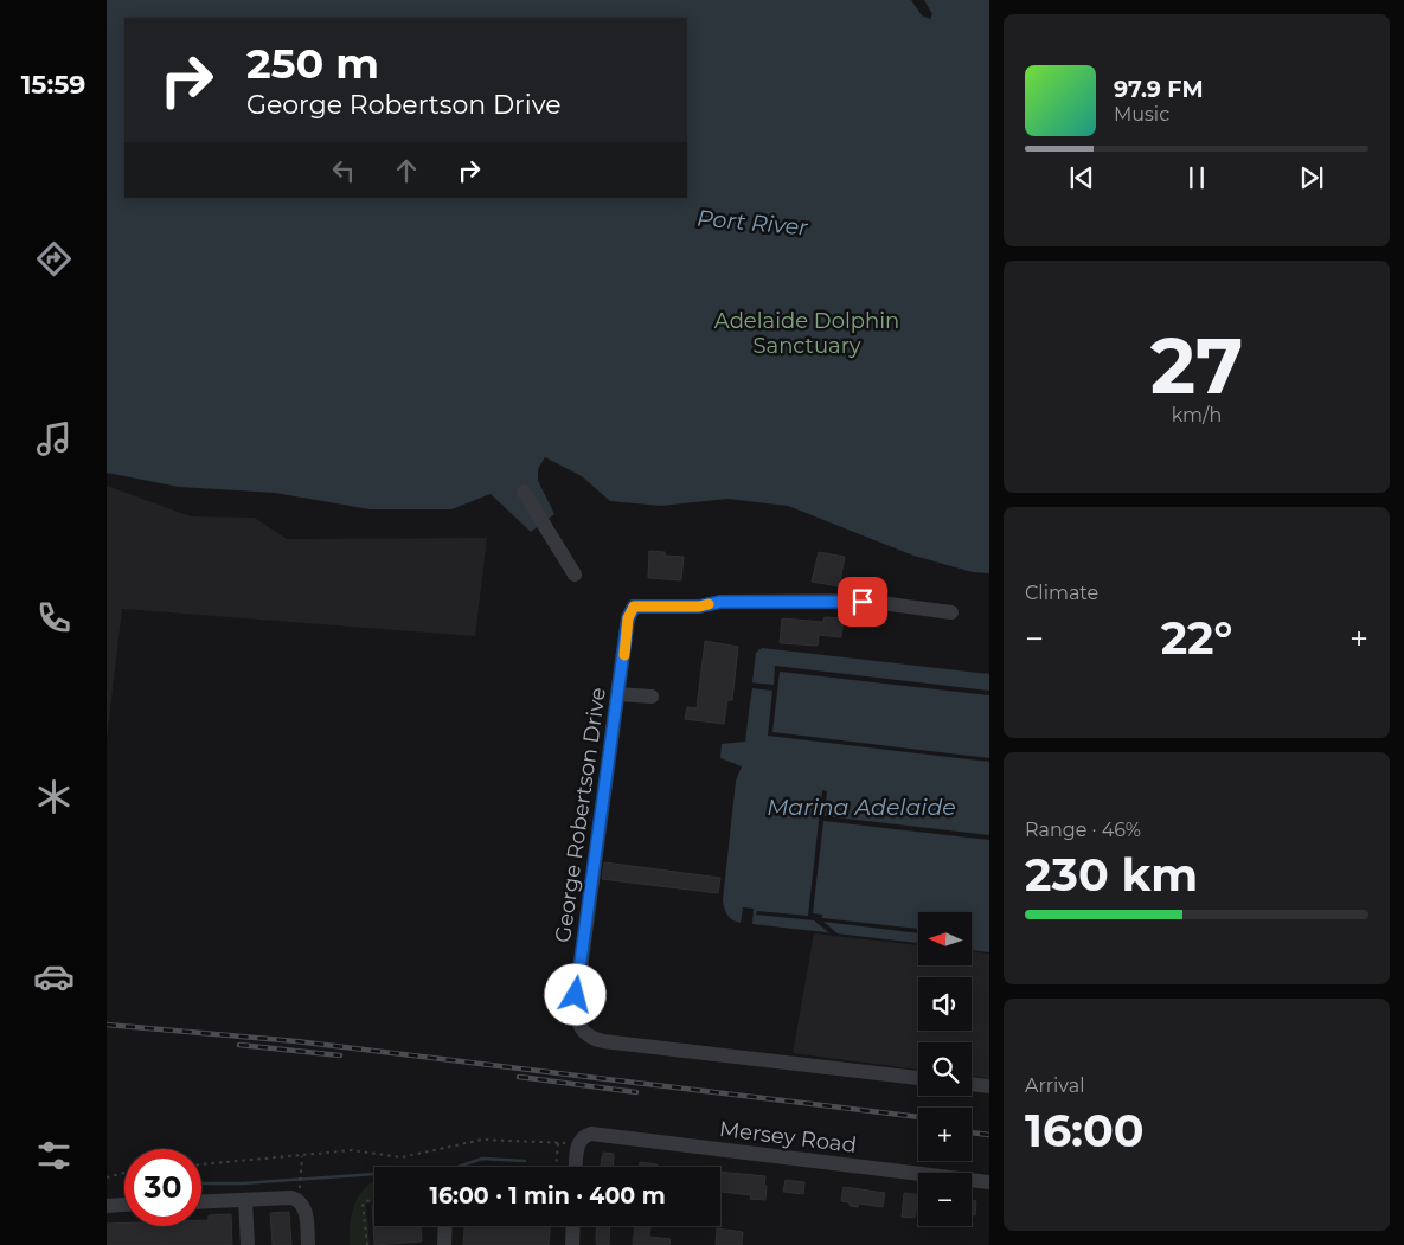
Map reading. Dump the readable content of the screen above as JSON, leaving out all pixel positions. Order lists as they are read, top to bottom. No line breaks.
{"streets":{"street":["George Robertson Drive","Mersey Road"]},"water":["Port River","Marina Adelaide"],"parks":["Adelaide Dolphin Sanctuary"],"north":"left","page":{"tabs":"15:59","turn":["250 m","George Robertson Drive"],"song":["97.9 FM","Music"],"tile":[["27","km/h"],"Climate",["Range · 46%","230 km"],["Arrival","16:00"]],"heat":["−","22°","+"],"map_buttons":["+","−"],"limit":"30","trip":"16:00 · 1 min · 400 m"}}
